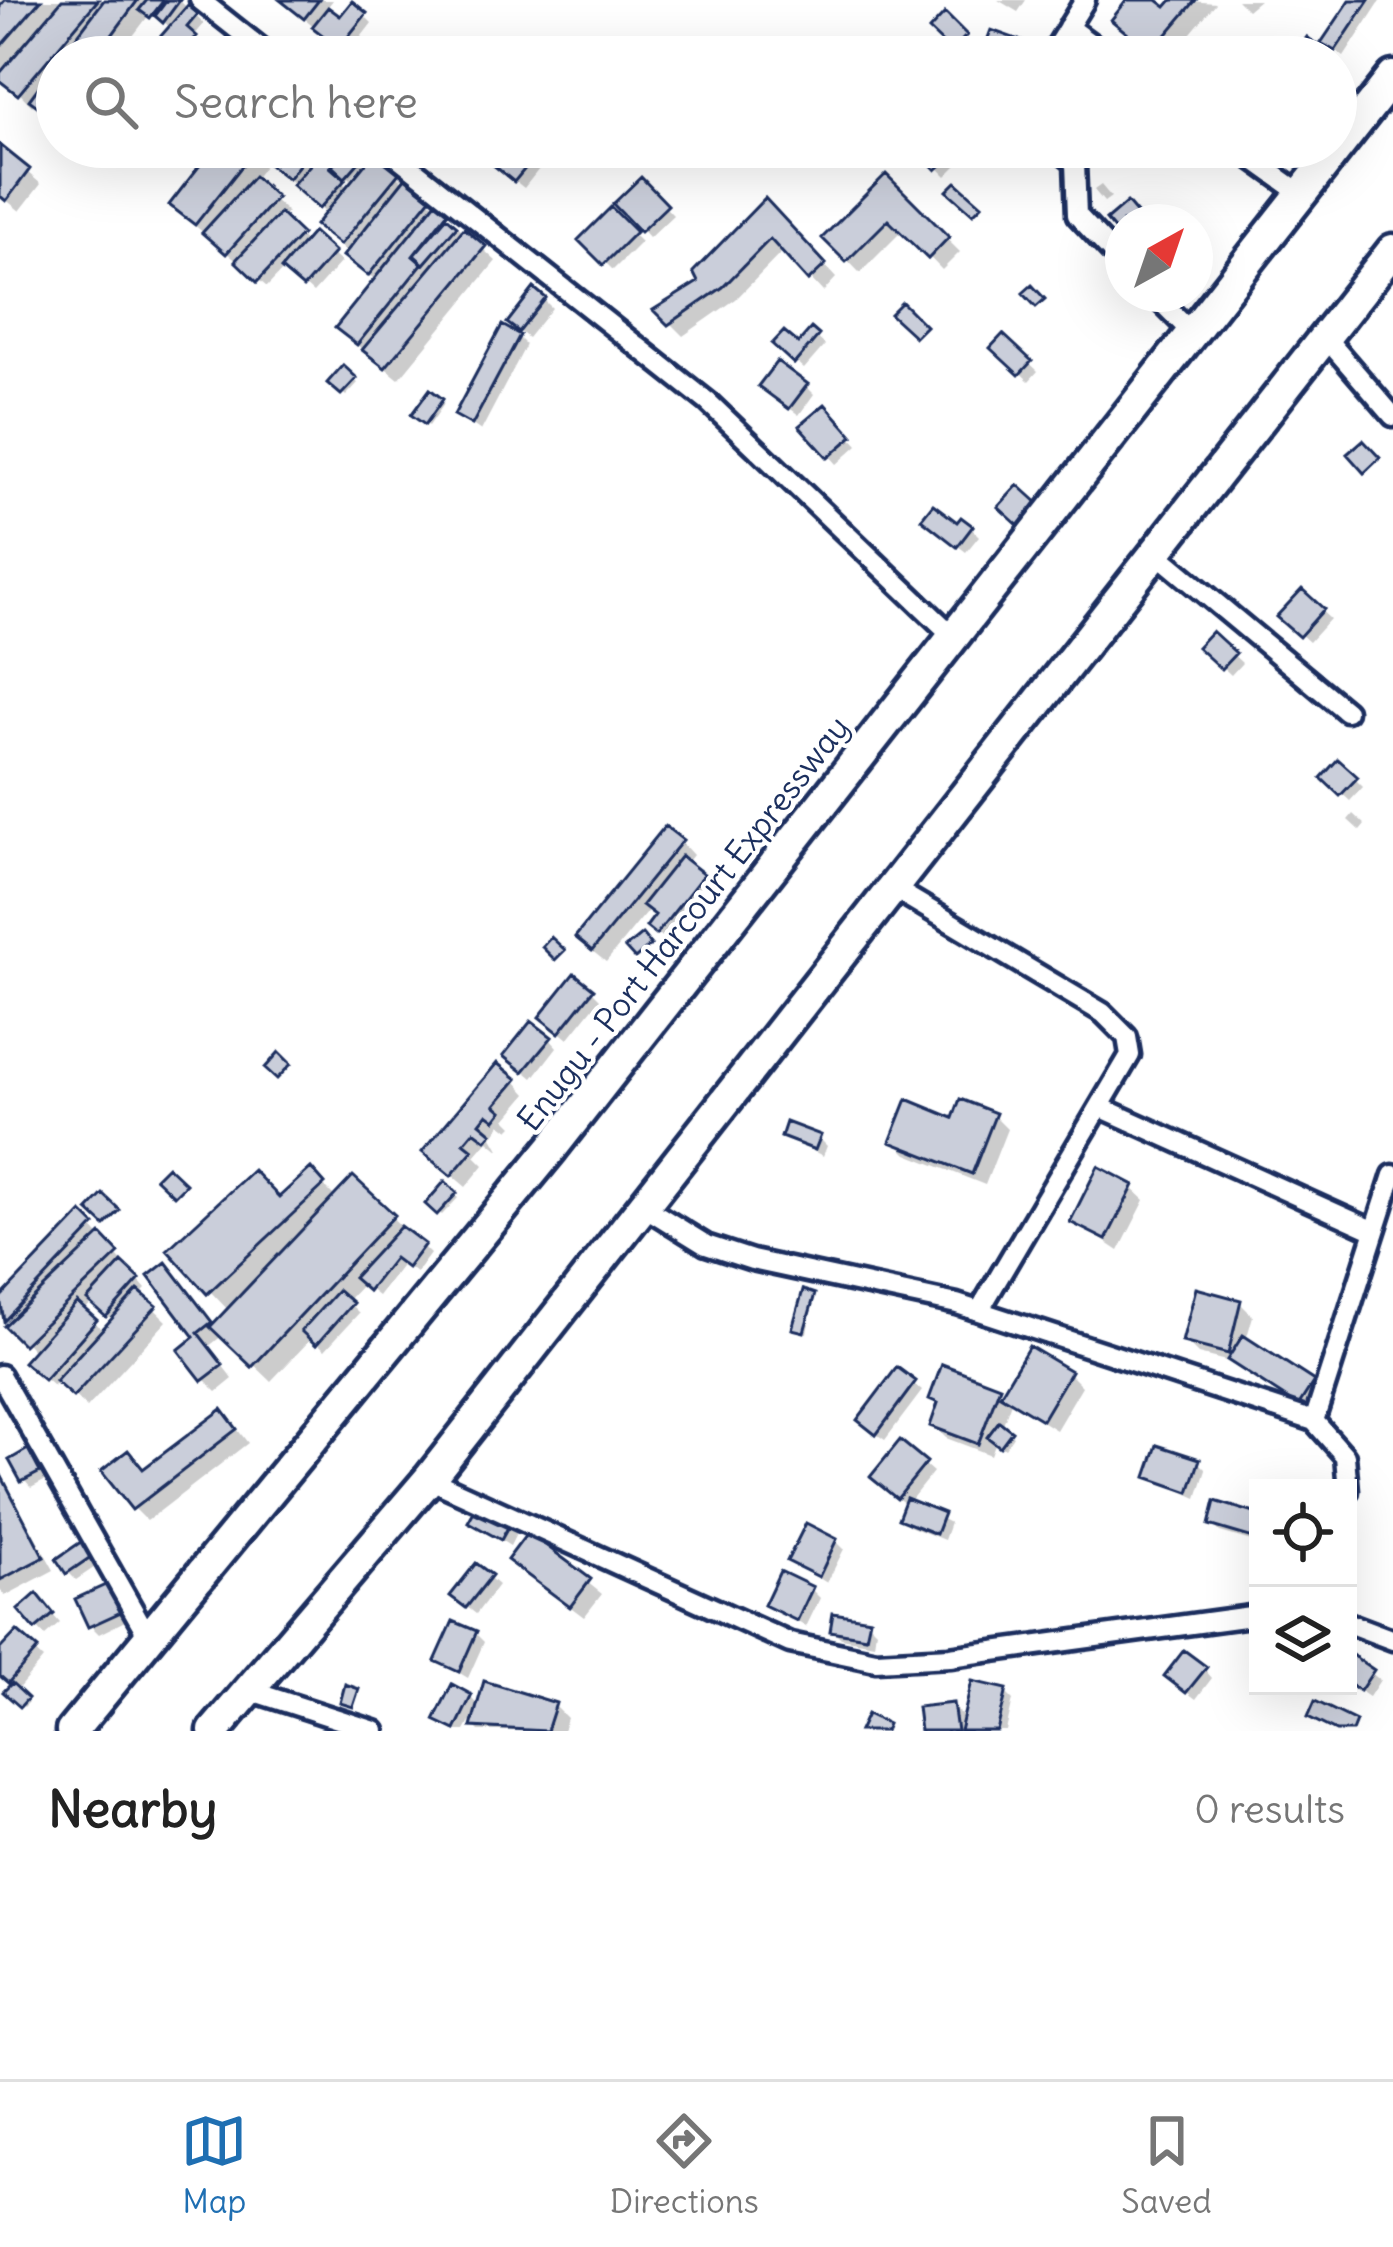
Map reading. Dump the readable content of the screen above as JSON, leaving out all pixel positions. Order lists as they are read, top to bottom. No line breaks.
{"streets":{"highway":["Enugu - Port Harcourt Expressway"]},"north":"top right","page":{"search":"Search here","heading":["Nearby","0 results"],"nav":["Map","Directions","Saved"]}}
